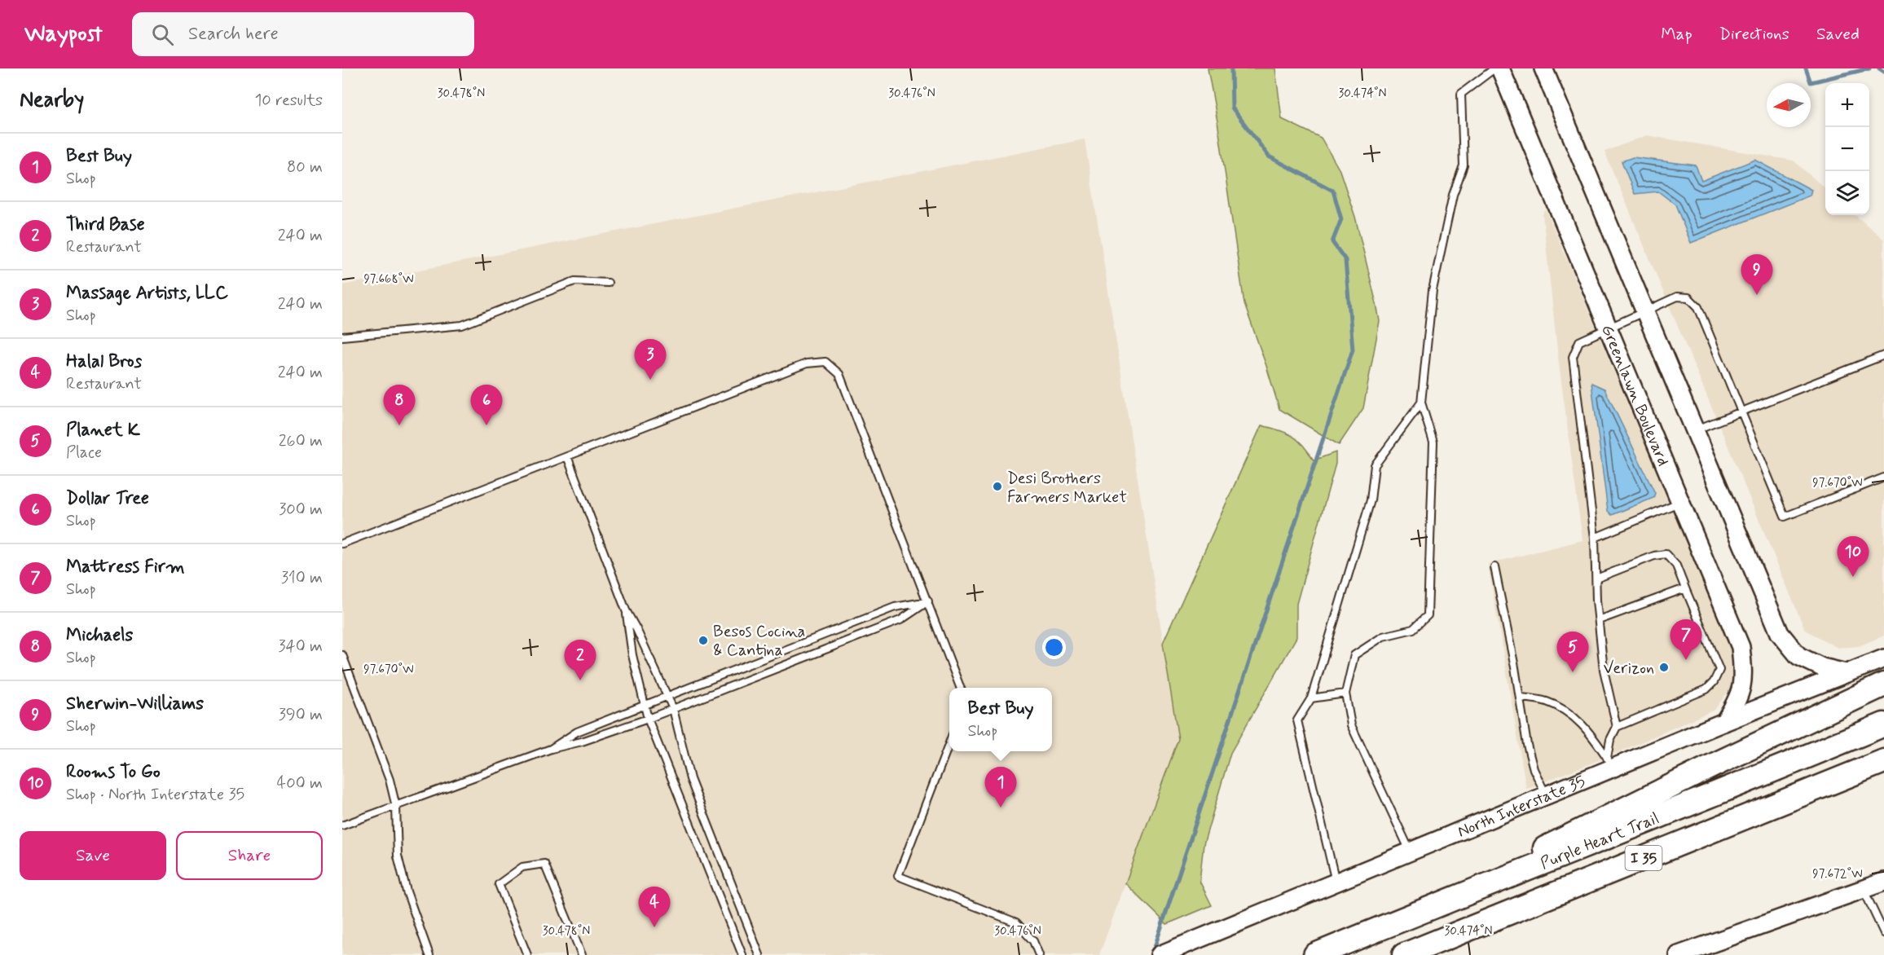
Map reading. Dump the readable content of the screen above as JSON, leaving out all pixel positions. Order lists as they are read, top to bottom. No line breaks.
{"streets":{"highway":["Purple Heart Trail","I 35"],"main road":["Greenlawn Boulevard","North Interstate 35"]},"crossings":[["Greenlawn Boulevard","North Interstate 35"]],"places":["Desi Brothers Farmers Market","Besos Cocina & Cantina","Verizon"],"north":"left","page":{"header":"Waypost","search":"Search here","nav":["Map","Directions","Saved"],"heading":["Nearby","10 results"],"map_buttons":["+","−"],"list":[{"mark":"1","name":"Best Buy","note":"Shop","value":"80 m"},{"mark":"2","name":"Third Base","note":"Restaurant","value":"240 m"},{"mark":"3","name":"Massage Artists, LLC","note":"Shop","value":"240 m"},{"mark":"4","name":"Halal Bros","note":"Restaurant","value":"240 m"},{"mark":"5","name":"Planet K","note":"Place","value":"260 m"},{"mark":"6","name":"Dollar Tree","note":"Shop","value":"300 m"},{"mark":"7","name":"Mattress Firm","note":"Shop","value":"310 m"},{"mark":"8","name":"Michaels","note":"Shop","value":"340 m"},{"mark":"9","name":"Sherwin-Williams","note":"Shop","value":"390 m"},{"mark":"10","name":"Rooms To Go","note":"Shop · North Interstate 35","value":"400 m"}],"pins":["9","3","6","8","10","7","5","2","1","4"],"popup":["Best Buy","Shop"],"buttons":["Save","Share"]},"coordinates":["30.478°N","30.476°N","30.474°N","97.668°W","97.670°W","97.672°W"]}
